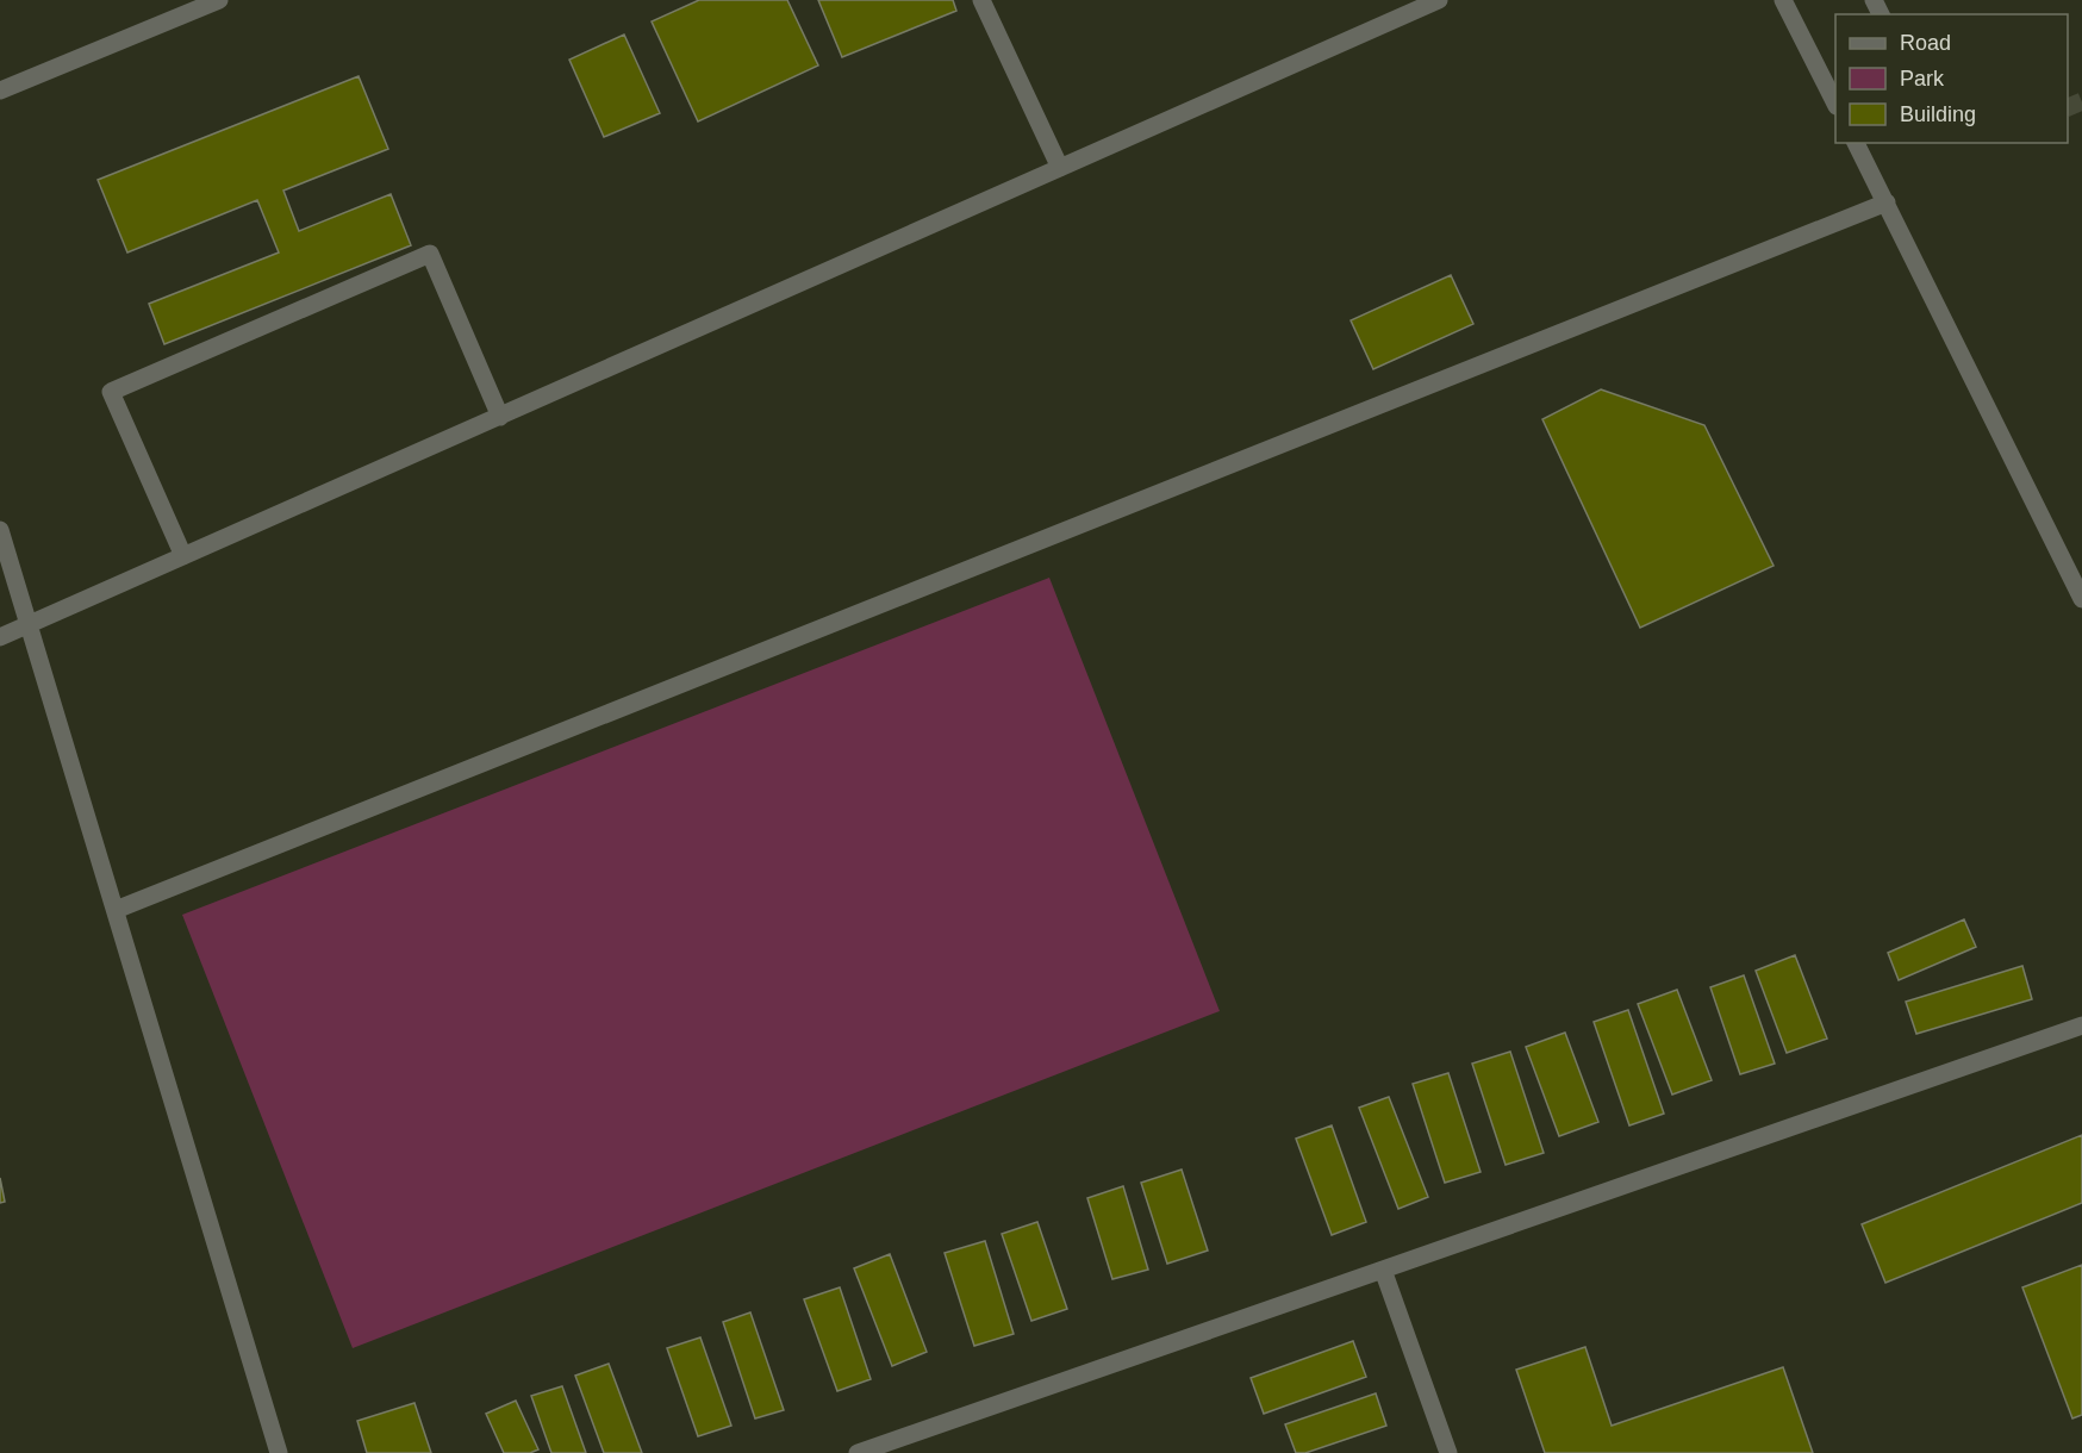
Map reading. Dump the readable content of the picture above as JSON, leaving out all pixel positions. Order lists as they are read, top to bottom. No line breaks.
{"legend":["Road","Park","Building"]}
